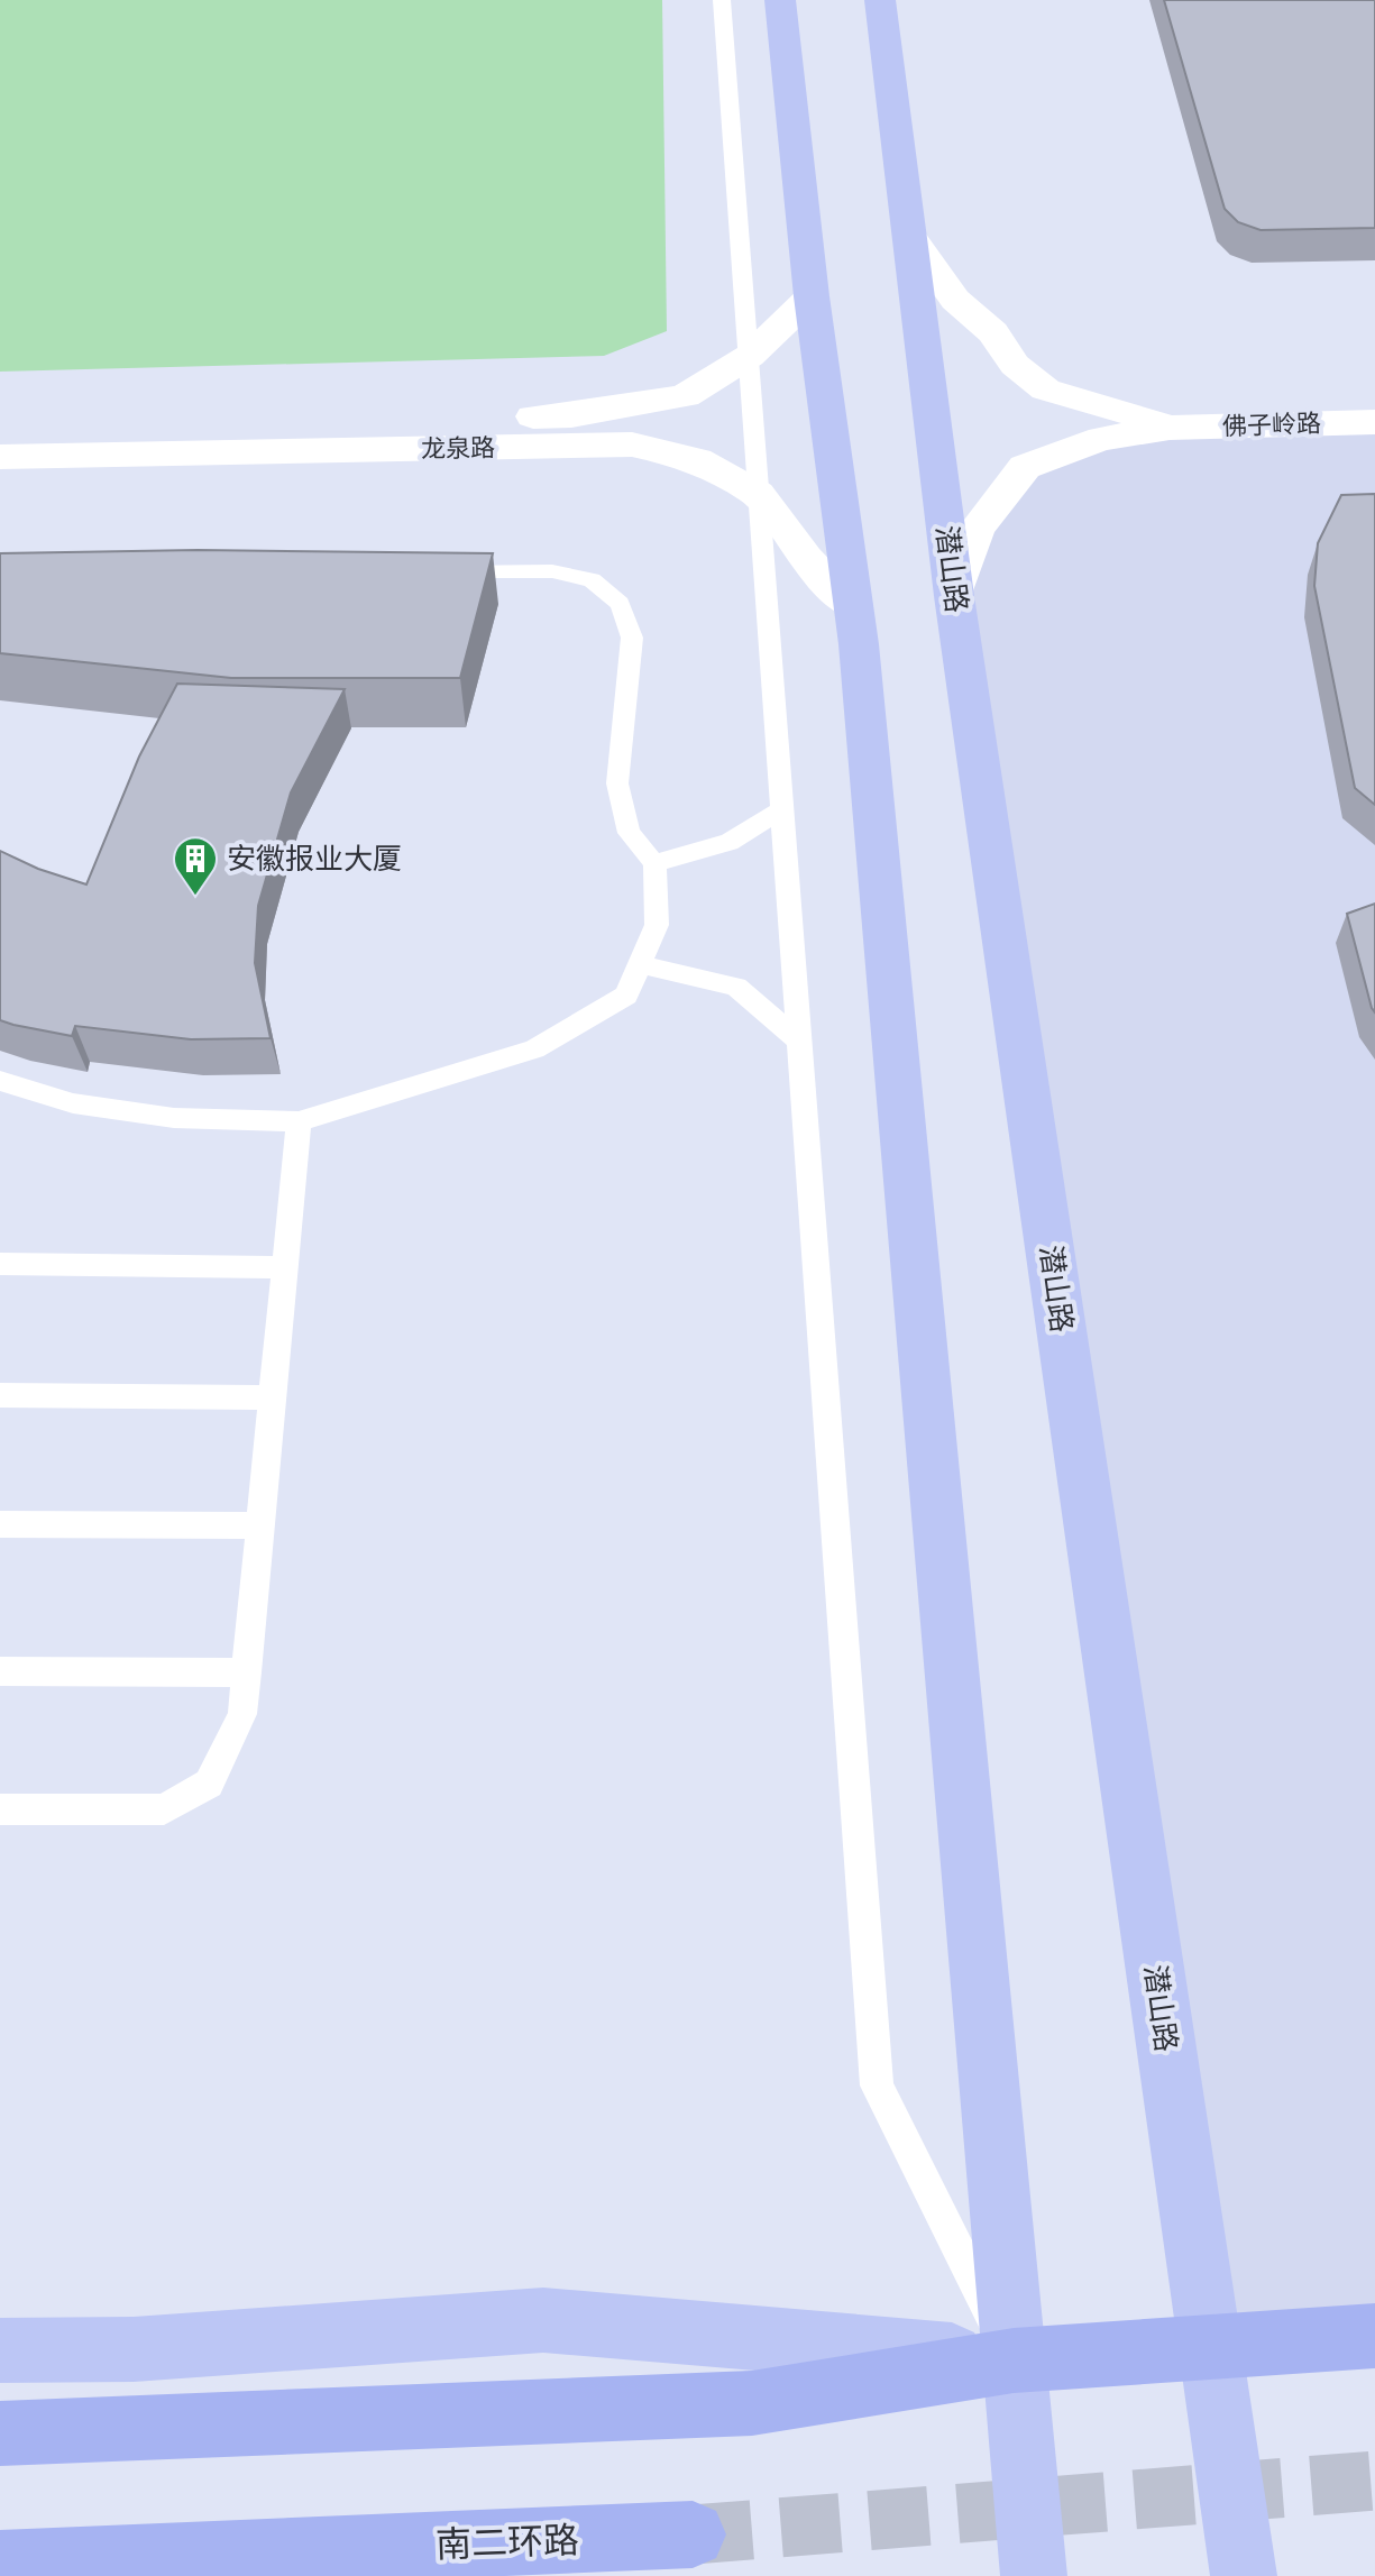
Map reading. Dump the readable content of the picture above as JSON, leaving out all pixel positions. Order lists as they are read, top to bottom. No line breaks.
{"streets":{"highway":["南二环路"],"main road":["潜山路"],"street":["佛子岭路","龙泉路"]},"places":{"building":["安徽报业大厦"]}}
